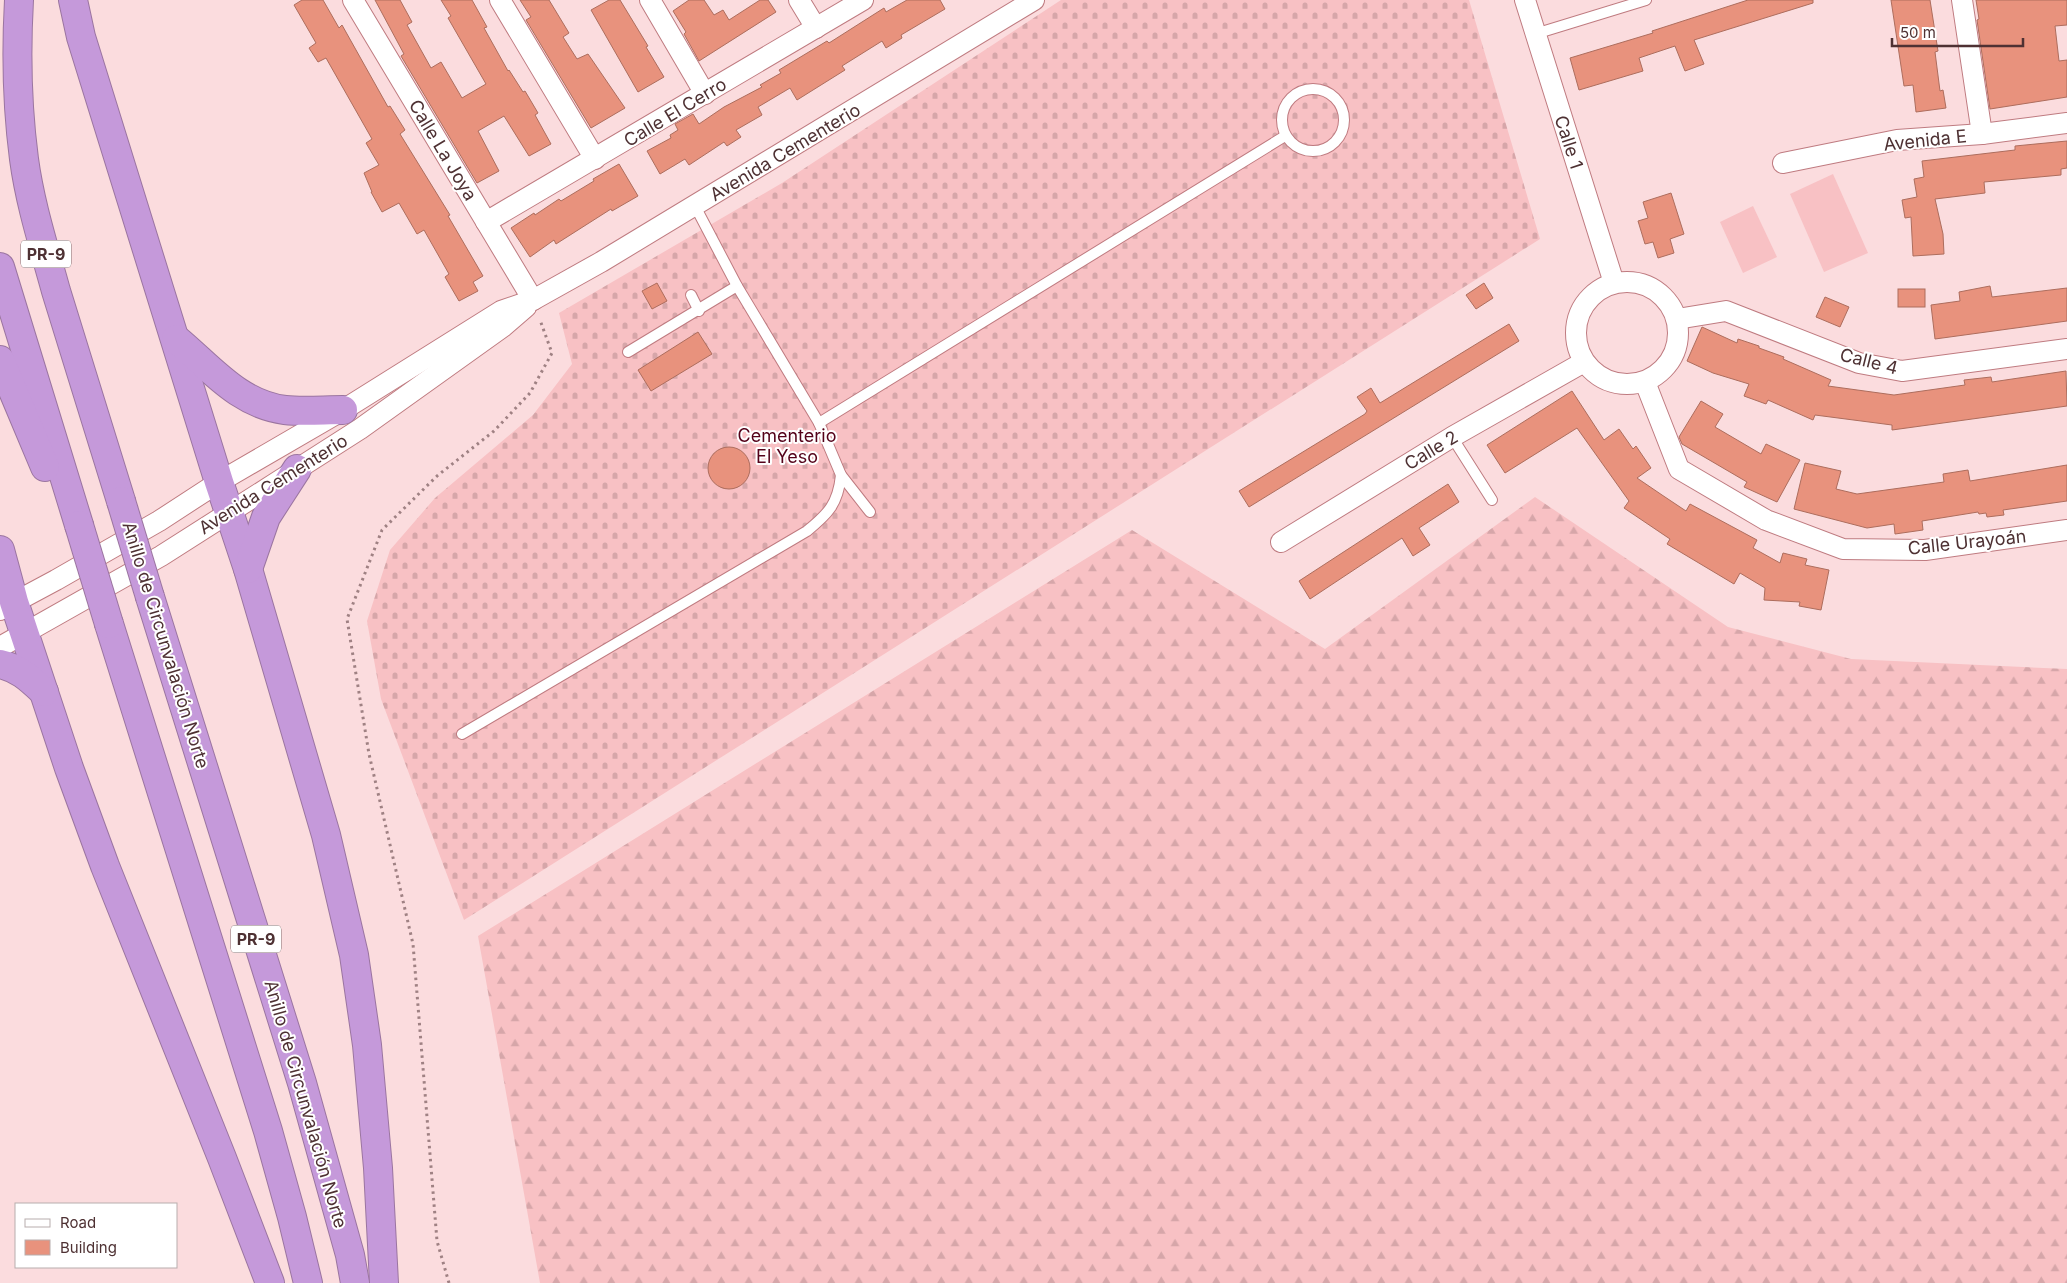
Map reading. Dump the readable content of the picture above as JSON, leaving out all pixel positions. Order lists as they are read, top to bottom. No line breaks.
{"streets":{"highway":["PR-9","Anillo de Circunvalación Norte"],"street":["Calle El Cerro","Avenida E","Calle 1","Calle La Joya","Avenida Cementerio","Calle 4","Calle 2","Calle Urayoán"]},"crossings":[["Calle El Cerro","Calle La Joya"],["Calle 1","Calle 4"],["Calle 1","Calle 2"],["Calle 1","Calle Urayoán"],["Calle La Joya","Avenida Cementerio"],["Calle 4","Calle 2"],["Calle 4","Calle Urayoán"],["Calle 2","Calle Urayoán"]],"parks":["Cementerio El Yeso"],"legend":["Road","Building"],"scale_bar":"50 m"}
